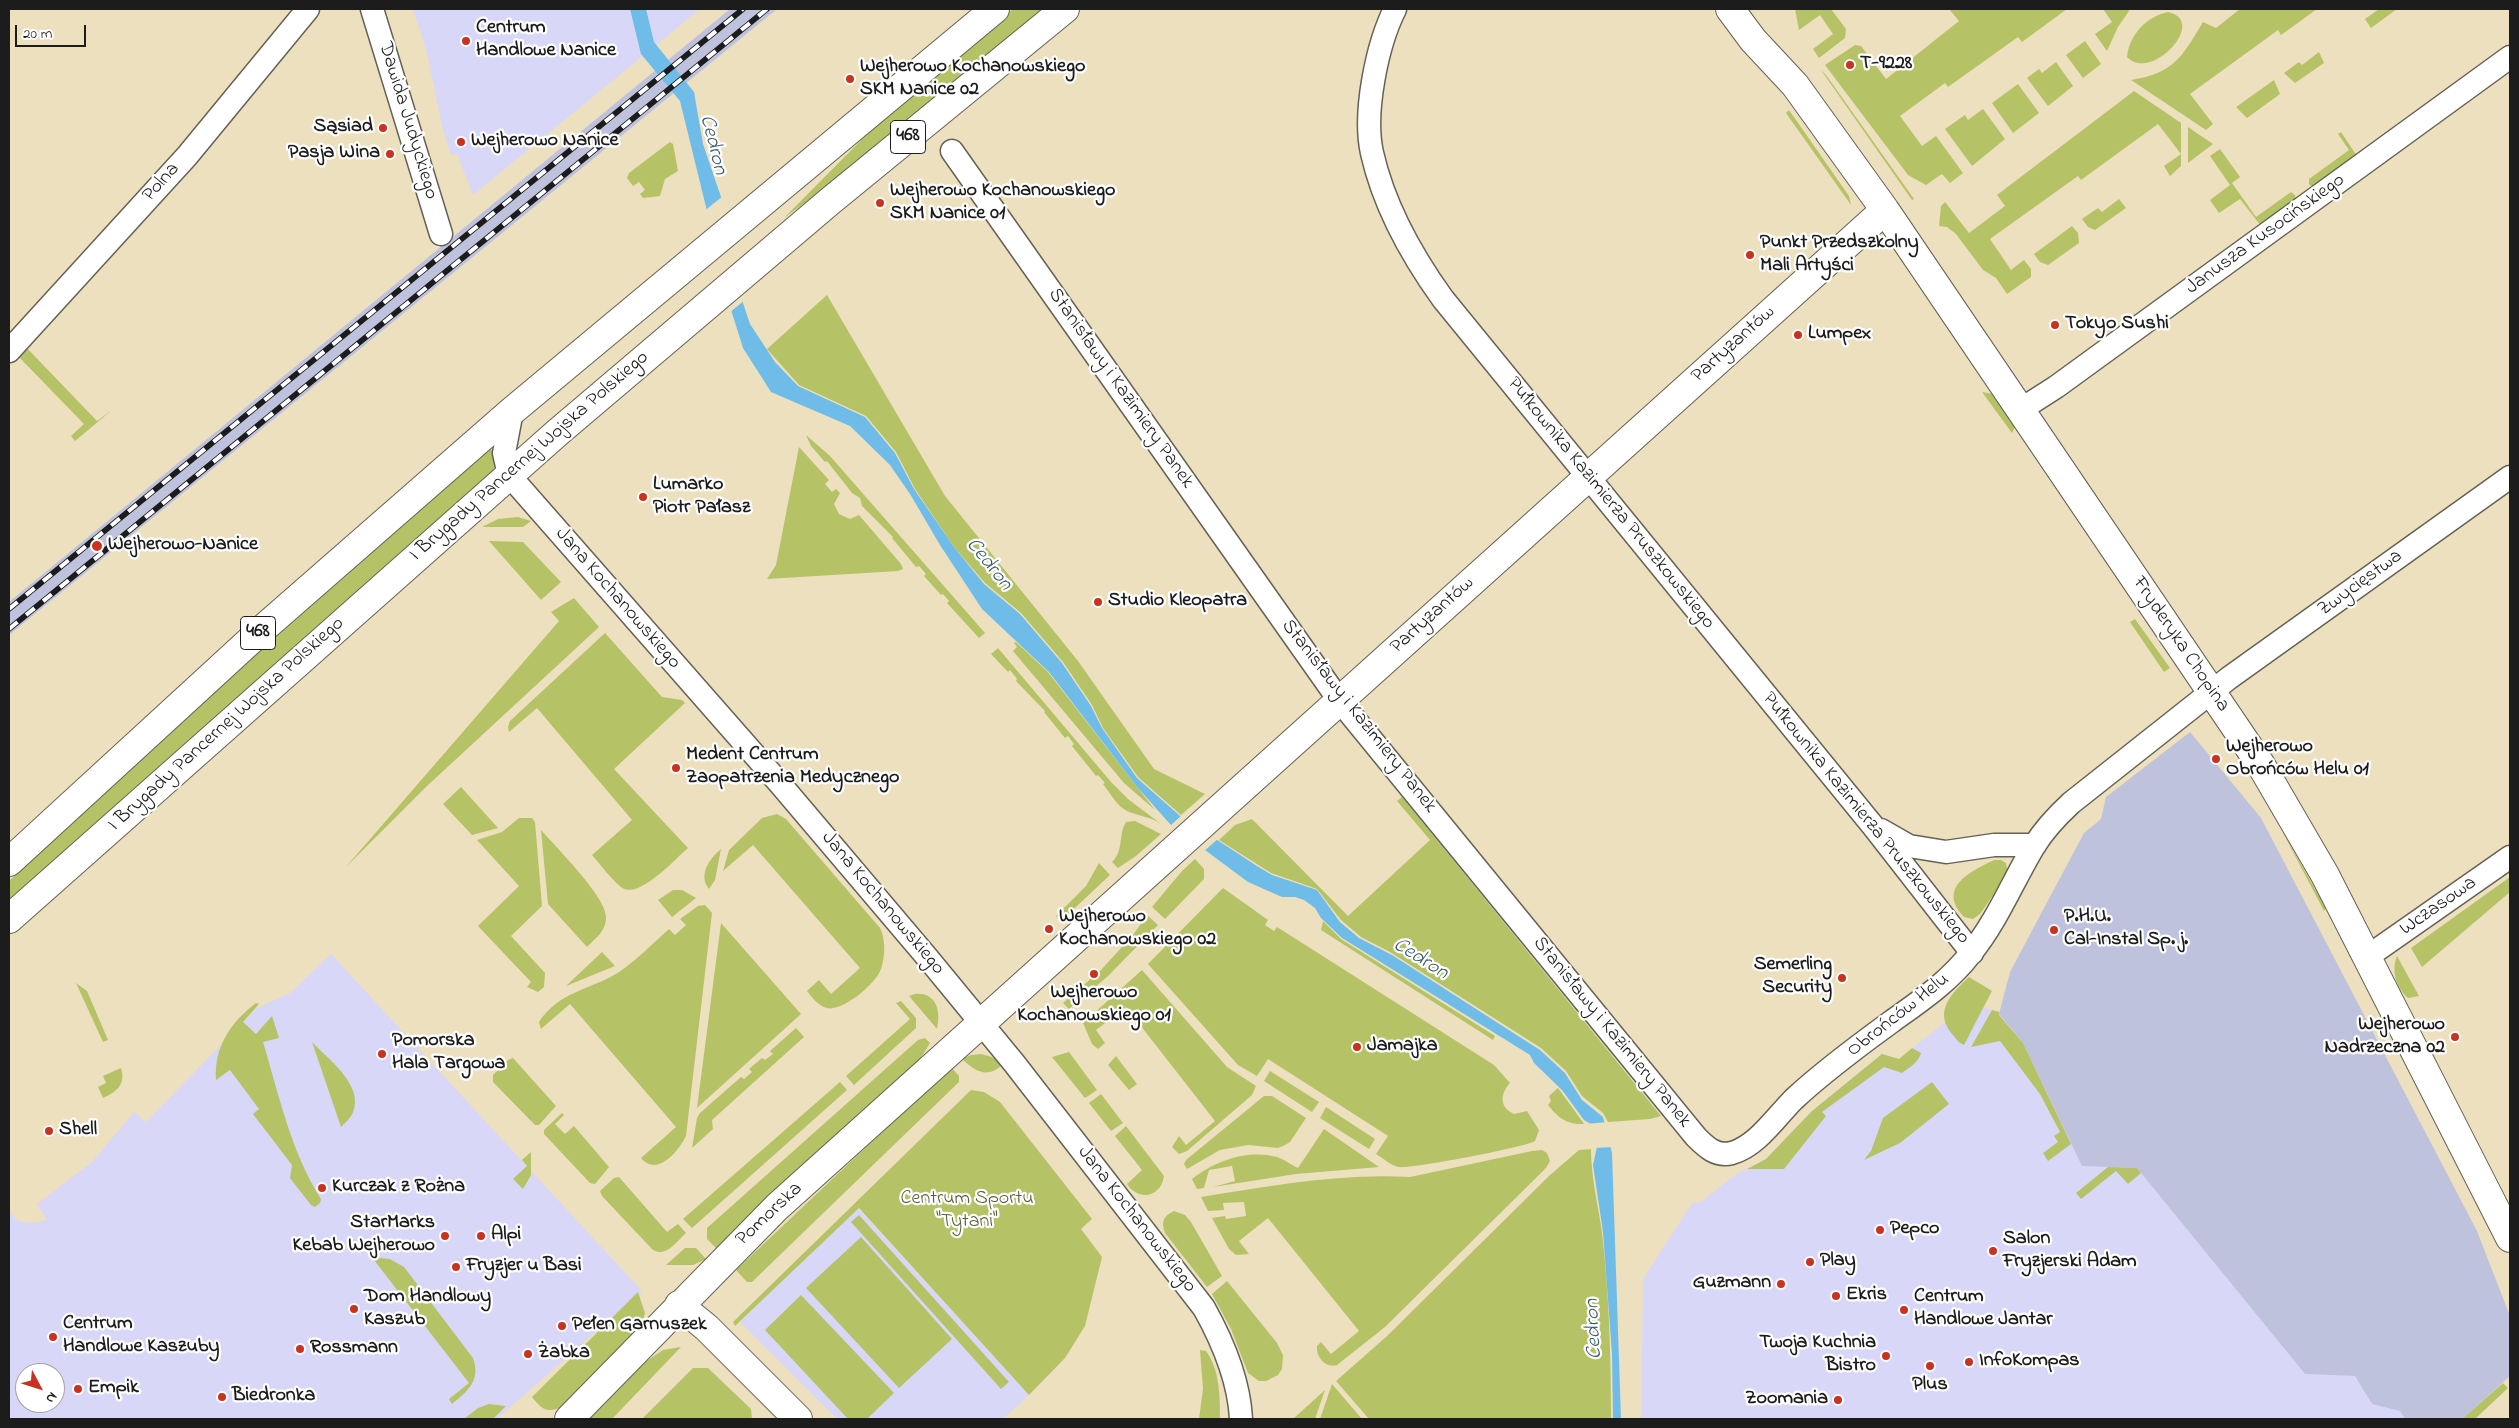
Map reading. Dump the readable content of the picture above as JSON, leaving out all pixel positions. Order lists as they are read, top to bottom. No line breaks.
{"streets":{"street":["Dawida Judyckiego","468","Polna","Janusza Kusocińskiego","Partyzantów","Stanisławy i Kazimiery Panek","I Brygady Pancernej Wojska Polskiego","Pułkownika Kazimierza Pruszkowskiego","Zwycięstwa","Jana Kochanowskiego","Fryderyka Chopina","Wczasowa","Obrońców Helu","Pomorska"]},"crossings":[["Janusza Kusocińskiego","Fryderyka Chopina"],["Partyzantów","Stanisławy i Kazimiery Panek"],["Partyzantów","Pułkownika Kazimierza Pruszkowskiego"],["Partyzantów","Jana Kochanowskiego"],["Partyzantów","Fryderyka Chopina"],["Partyzantów","Pomorska"],["Stanisławy i Kazimiery Panek","Obrońców Helu"],["I Brygady Pancernej Wojska Polskiego","Jana Kochanowskiego"],["Pułkownika Kazimierza Pruszkowskiego","Obrońców Helu"],["Zwycięstwa","Fryderyka Chopina"],["Zwycięstwa","Obrońców Helu"],["Jana Kochanowskiego","Pomorska"],["Fryderyka Chopina","Wczasowa"],["Fryderyka Chopina","Obrońców Helu"]],"water":["Cedron"],"parks":["Centrum Sportu \"Tytani\""],"places":["Centrum Handlowe Nanice","T-9228","Wejherowo Kochanowskiego SKM Nanice 02","Sąsiad","Wejherowo Nanice","Pasja Wina","Wejherowo Kochanowskiego SKM Nanice 01","Punkt Przedszkolny Mali Artyści","Tokyo Sushi","Lumpex","Lumarko Piotr Pałasz","Wejherowo-Nanice","Studio Kleopatra","Wejherowo Obrońców Helu 01","Medent Centrum Zaopatrzenia Medycznego","Wejherowo Kochanowskiego 02","P.H.U. Cal-Instal Sp. j.","Wejherowo Kochanowskiego 01","Semerling Security","Wejherowo Nadrzeczna 02","Jamajka","Pomorska Hala Targowa","Shell","Kurczak z Rożna","Pepco","StarMarks Kebab Wejherowo","Alpi","Salon Fryzjerski Adam","Play","Fryzjer u Basi","Guzmann","Ekris","Dom Handlowy Kaszub","Centrum Handlowe Jantar","Pełen Garnuszek","Centrum Handlowe Kaszuby","Rossmann","Żabka","Twoja Kuchnia Bistro","InfoKompas","Plus","Empik","Biedronka","Zoomania"],"scale_bar":"20 m","north":"bottom right"}
